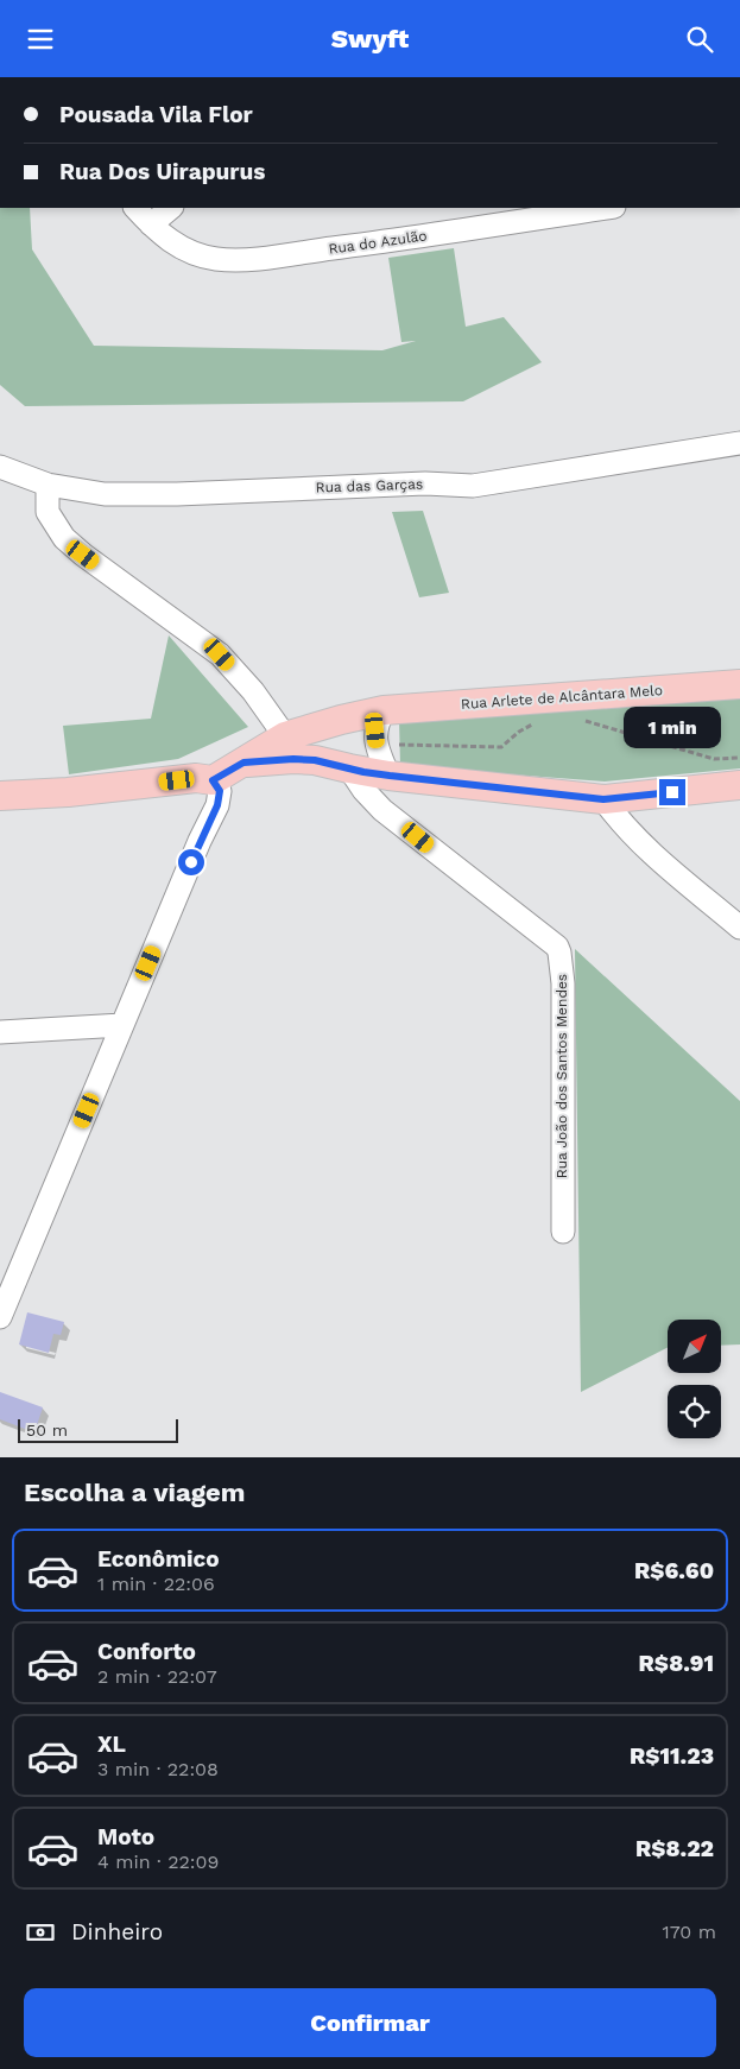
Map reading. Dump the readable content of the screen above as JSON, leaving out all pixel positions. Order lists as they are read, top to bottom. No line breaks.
{"streets":{"main road":["Rua Arlete de Alcântara Melo"],"street":["Rua do Azulão","Rua das Garças","Rua João dos Santos Mendes"]},"scale_bar":"50 m","north":"top right","page":{"header":"Swyft","banner":["Pousada Vila Flor","Rua Dos Uirapurus"],"bubble":"1 min","scale":"50 m","heading":"Escolha a viagem","list":[{"name":"Econômico","note":"1 min · 22:06","value":"R$6.60"},{"name":"Conforto","note":"2 min · 22:07","value":"R$8.91"},{"name":"XL","note":"3 min · 22:08","value":"R$11.23"},{"name":"Moto","note":"4 min · 22:09","value":"R$8.22"}],"pay":["Dinheiro","170 m"],"buttons":"Confirmar"}}
